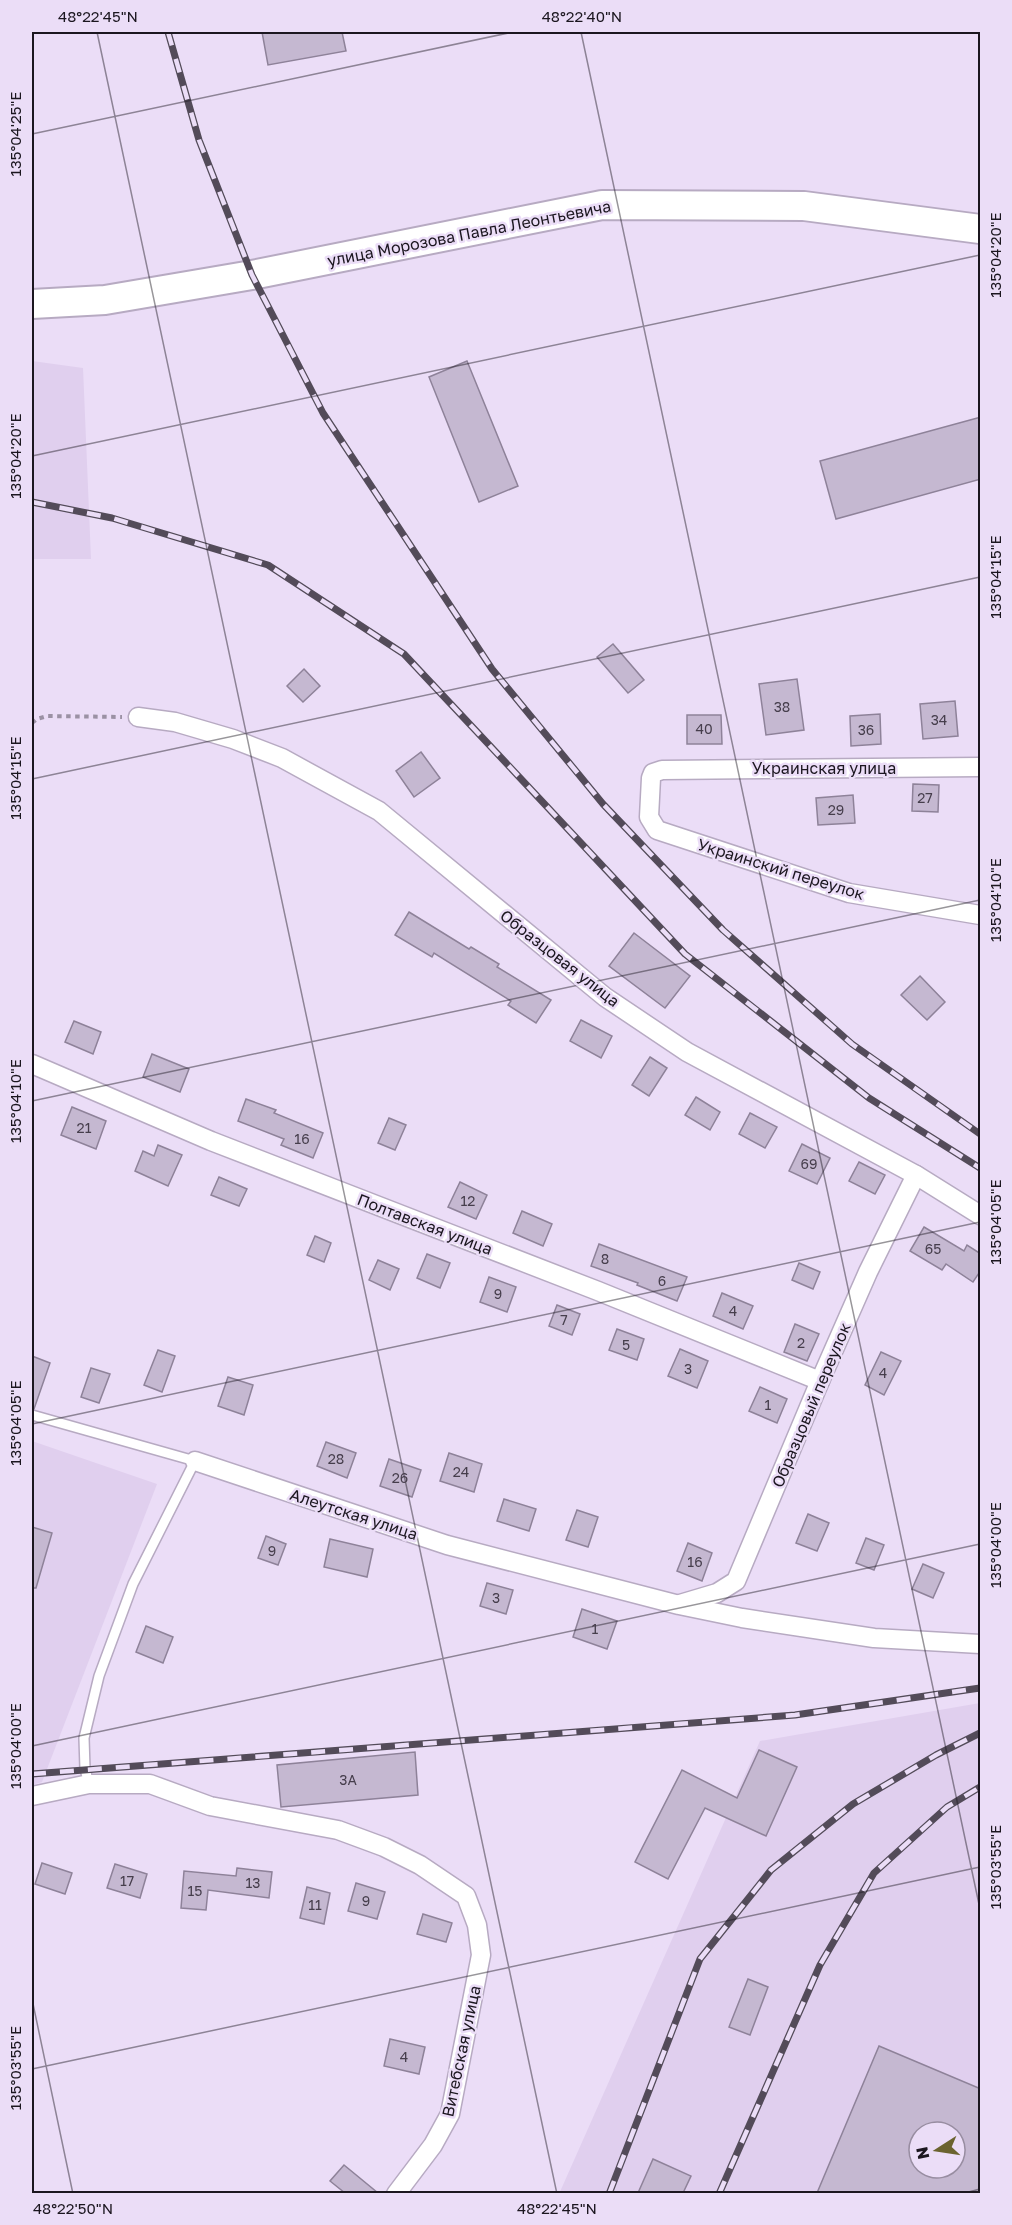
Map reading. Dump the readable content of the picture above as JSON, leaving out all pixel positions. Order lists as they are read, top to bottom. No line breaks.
{"streets":{"main road":["улица Морозова Павла Леонтьевича"],"street":["Украинская улица","Украинский переулок","Образцовая улица","Полтавская улица","Образцовый переулок","Алеутская улица","Витебская улица"]},"crossings":[["Украинская улица","Украинский переулок"],["Образцовая улица","Образцовый переулок"],["Полтавская улица","Образцовый переулок"],["Образцовый переулок","Алеутская улица"]],"house_numbers":["38","34","40","36","27","29","21","16","69","12","65","8","6","9","4","7","2","5","3","4","1","28","24","26","9","16","3","1","3А","17","13","15","9","11","4"],"north":"left","coordinates":["48°22'45\"N","48°22'40\"N","135°04'25\"E","135°04'20\"E","135°04'15\"E","135°04'10\"E","135°04'05\"E","135°04'00\"E","135°03'55\"E","48°22'50\"N"]}
